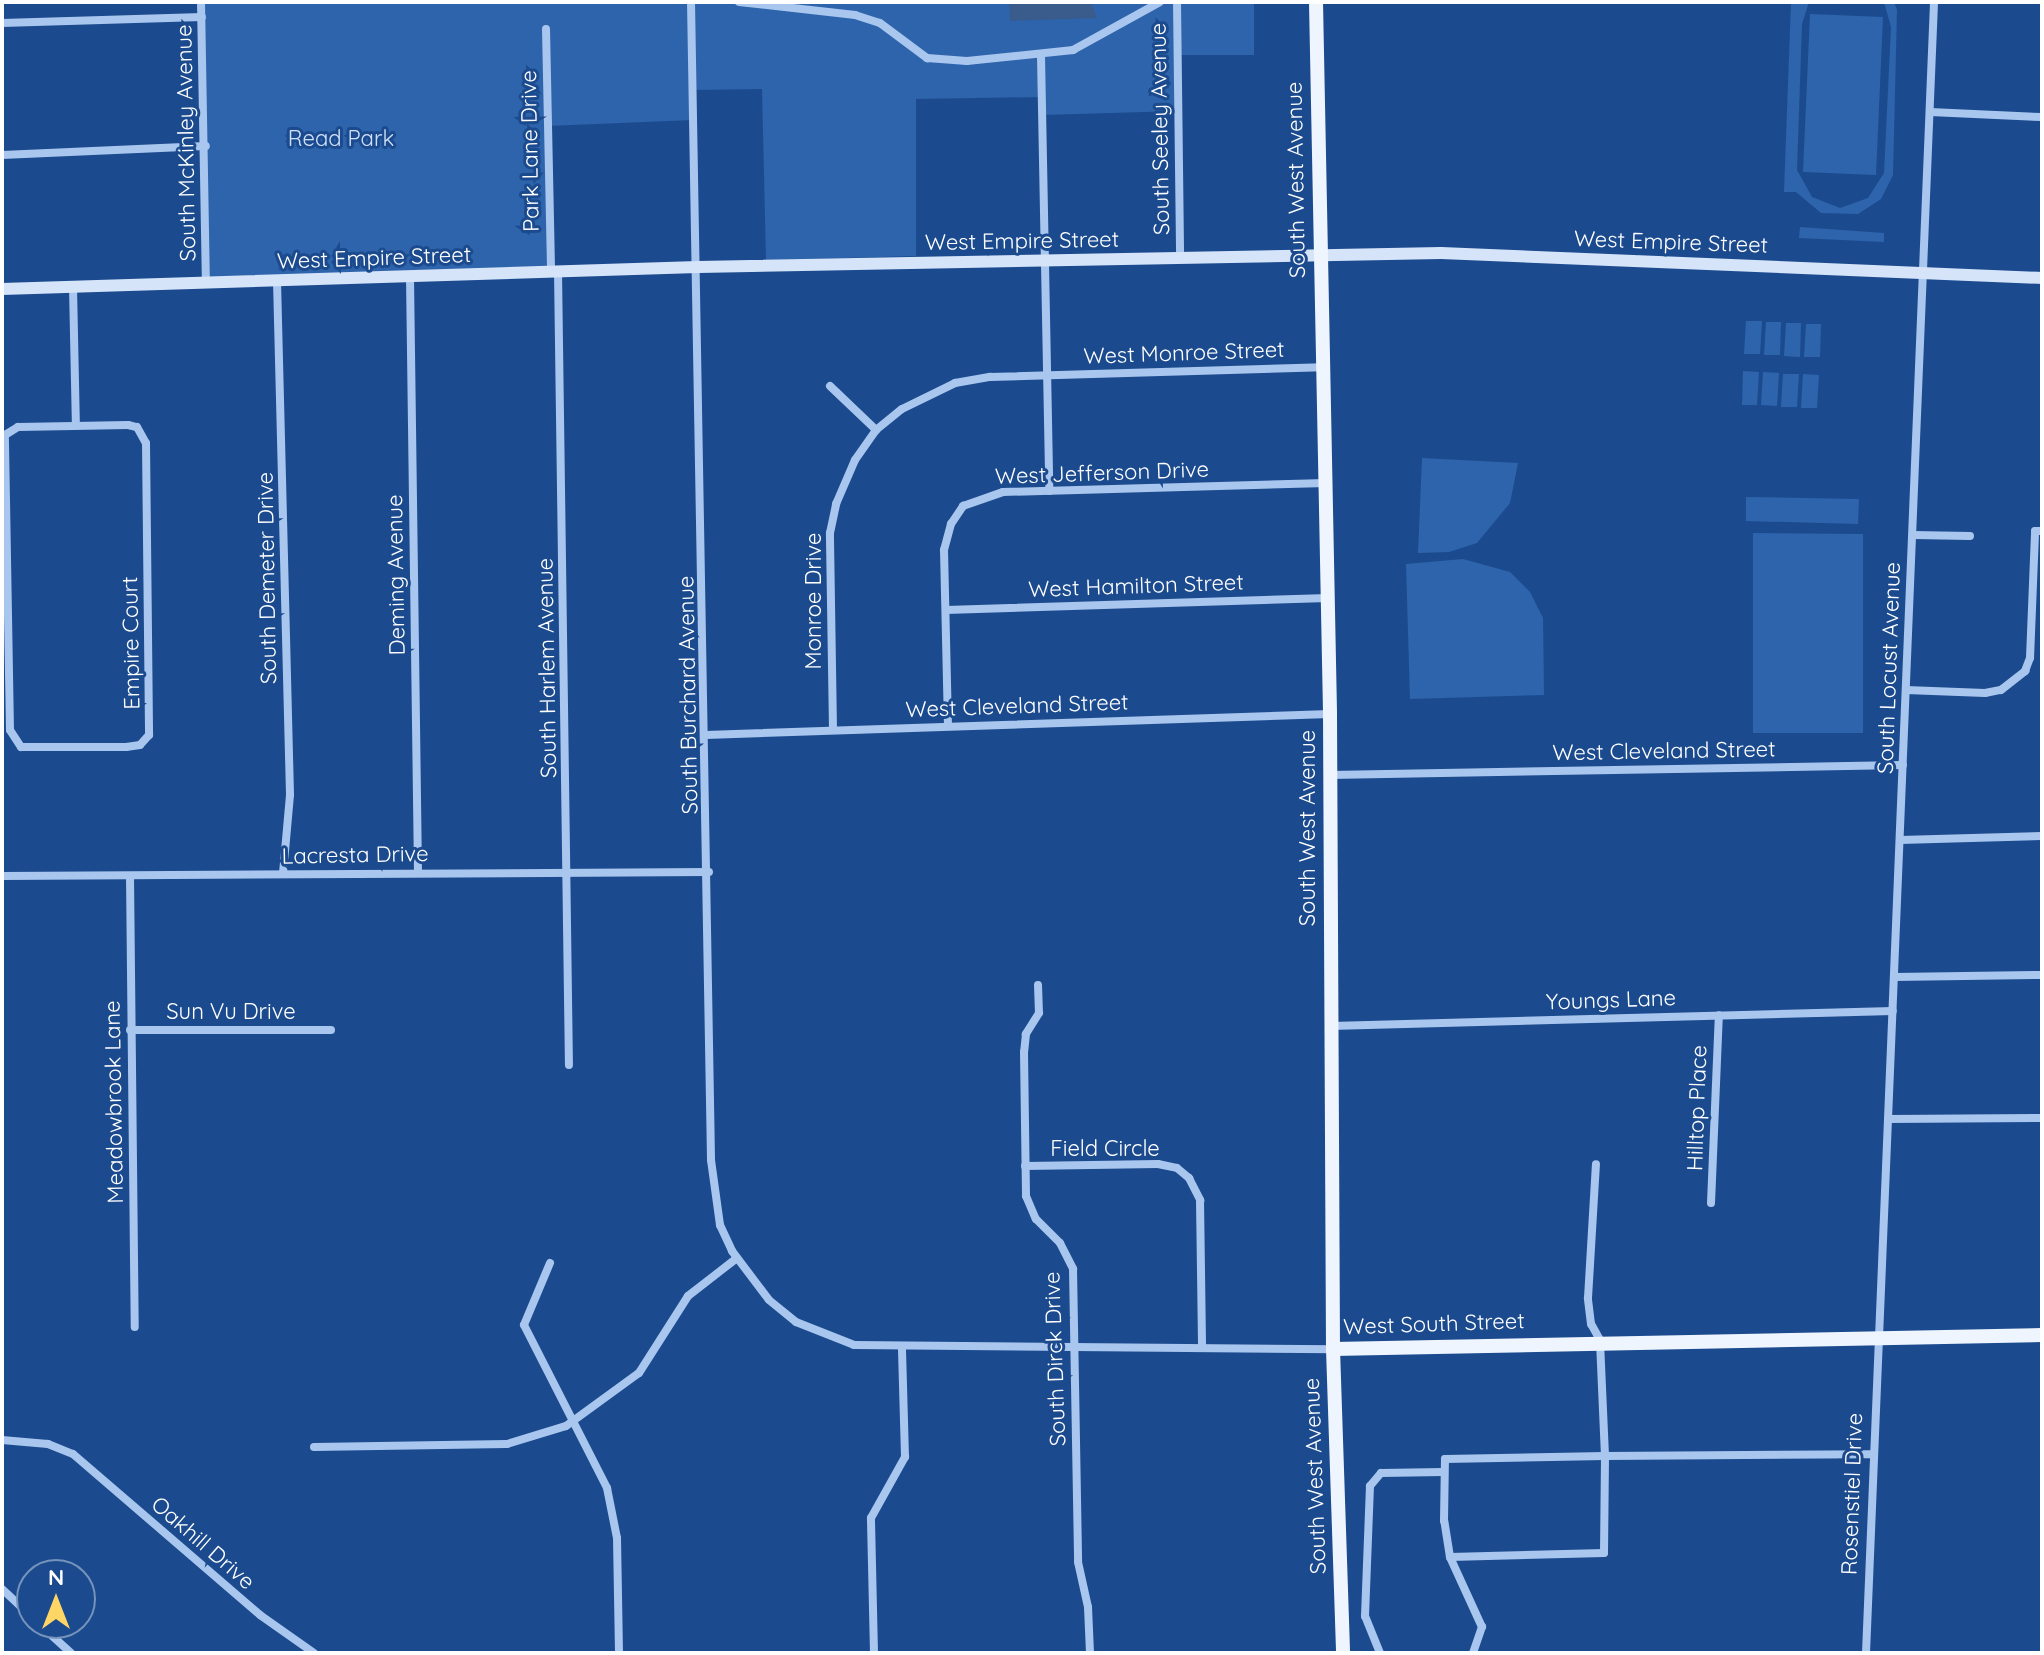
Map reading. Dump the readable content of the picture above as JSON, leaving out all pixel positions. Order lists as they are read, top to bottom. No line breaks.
{"streets":{"main road":["South West Avenue","West Empire Street","West South Street"],"street":["South Seeley Avenue","South McKinley Avenue","Park Lane Drive","West Monroe Street","West Jefferson Drive","Deming Avenue","South Demeter Drive","West Hamilton Street","Monroe Drive","Empire Court","South Harlem Avenue","South Locust Avenue","South Burchard Avenue","West Cleveland Street","Lacresta Drive","Youngs Lane","Sun Vu Drive","Meadowbrook Lane","Hilltop Place","Field Circle","South Dirck Drive","Rosenstiel Drive","Oakhill Drive"]},"crossings":[["South Seeley Avenue","West Empire Street"],["South McKinley Avenue","West Empire Street"],["Park Lane Drive","West Empire Street"],["Park Lane Drive","South Harlem Avenue"],["South West Avenue","West Empire Street"],["South West Avenue","West Monroe Street"],["South West Avenue","West Jefferson Drive"],["South West Avenue","West Hamilton Street"],["South West Avenue","West Cleveland Street"],["South West Avenue","Youngs Lane"],["South West Avenue","West South Street"],["West Empire Street","Deming Avenue"],["West Empire Street","South Demeter Drive"],["West Empire Street","South Harlem Avenue"],["West Empire Street","South Locust Avenue"],["West Empire Street","South Burchard Avenue"],["West Monroe Street","Monroe Drive"],["West Jefferson Drive","West Hamilton Street"],["West Jefferson Drive","West Cleveland Street"],["Deming Avenue","Lacresta Drive"],["South Demeter Drive","Lacresta Drive"],["Monroe Drive","West Cleveland Street"],["South Harlem Avenue","Lacresta Drive"],["South Locust Avenue","West Cleveland Street"],["South Locust Avenue","Youngs Lane"],["South Locust Avenue","West South Street"],["South Locust Avenue","Rosenstiel Drive"],["South Burchard Avenue","West Cleveland Street"],["South Burchard Avenue","Lacresta Drive"],["South Burchard Avenue","West South Street"],["Lacresta Drive","Meadowbrook Lane"],["Youngs Lane","Hilltop Place"],["Sun Vu Drive","Meadowbrook Lane"],["Field Circle","West South Street"],["Field Circle","South Dirck Drive"],["West South Street","South Dirck Drive"],["West South Street","Rosenstiel Drive"]],"parks":["Read Park"],"north":"top"}
